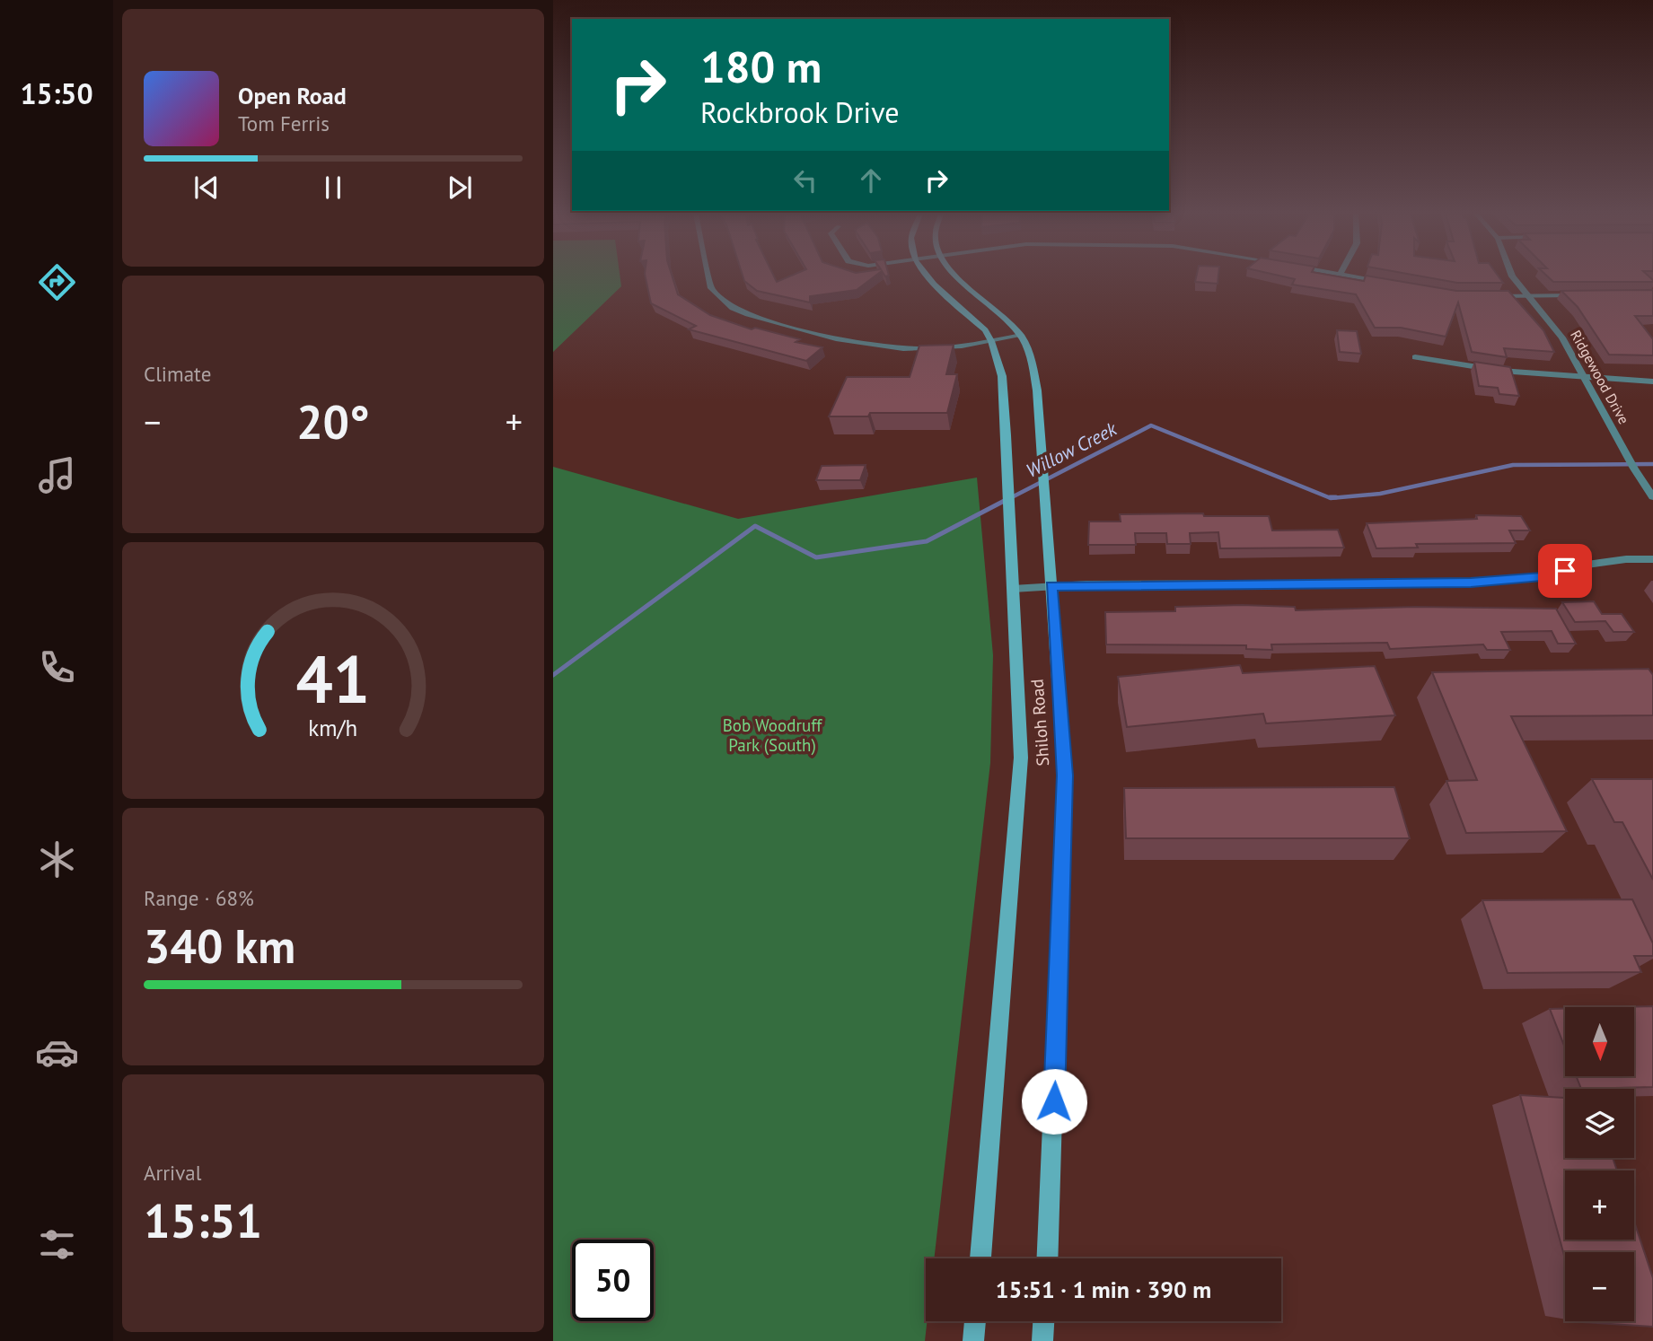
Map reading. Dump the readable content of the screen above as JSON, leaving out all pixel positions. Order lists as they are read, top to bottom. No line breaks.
{"streets":{"main road":["Shiloh Road"],"street":["Ridgewood Drive"]},"water":["Willow Creek"],"parks":["Bob Woodruff Park (South)"],"north":"bottom","page":{"tabs":"15:50","turn":["180 m","Rockbrook Drive"],"song":["Open Road","Tom Ferris"],"tile":["Climate",["Range · 68%","340 km"],["Arrival","15:51"]],"heat":["−","20°","+"],"map_buttons":["+","−"],"limit":"50","trip":"15:51 · 1 min · 390 m","gauge":["41","km/h"]}}
